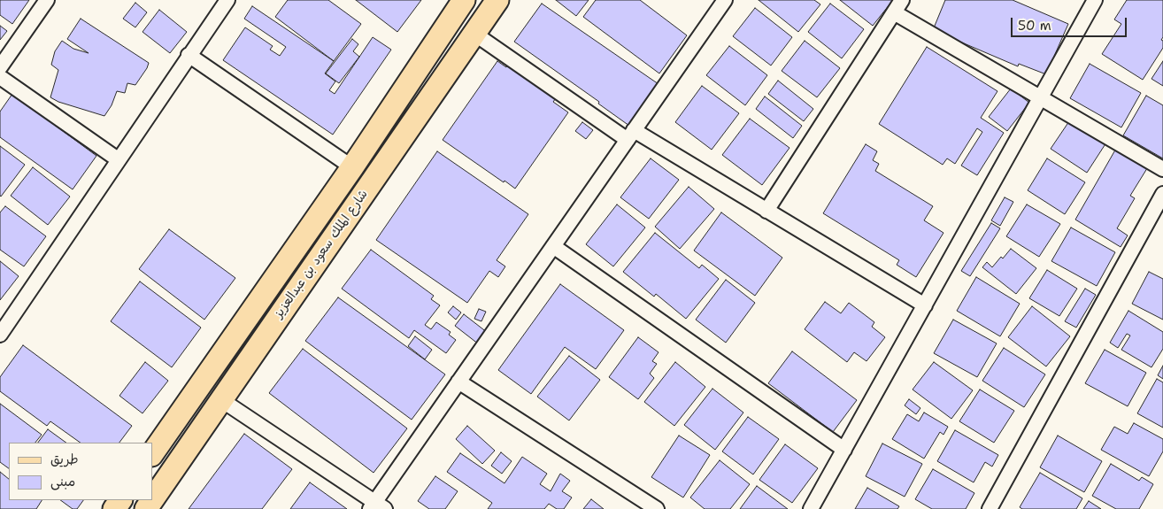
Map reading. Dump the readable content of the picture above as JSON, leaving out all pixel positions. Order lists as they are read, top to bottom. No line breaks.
{"streets":{"main road":["شارع الملك سعود بن عبدالعزيز"]},"legend":["طريق","مبنى"],"scale_bar":"50 m"}
